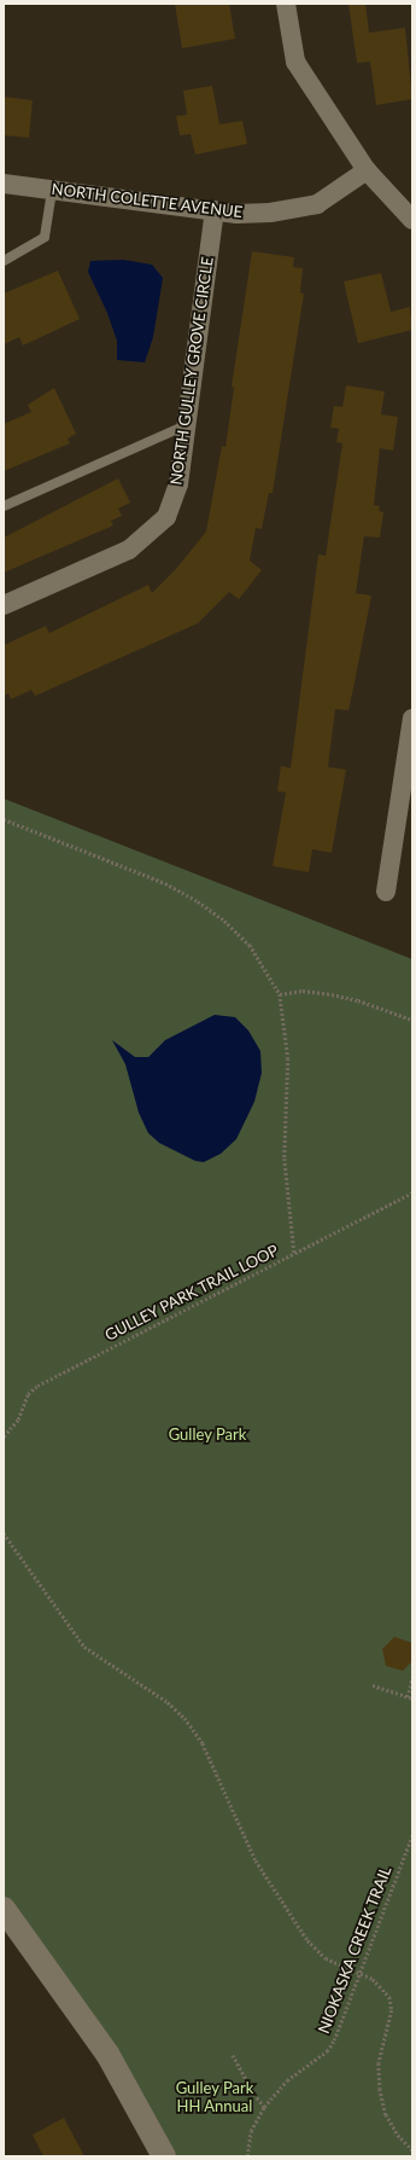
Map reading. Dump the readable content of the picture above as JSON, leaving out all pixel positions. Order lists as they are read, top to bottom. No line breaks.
{"streets":{"street":["NORTH COLETTE AVENUE","NORTH GULLEY GROVE CIRCLE"],"path":["GULLEY PARK TRAIL LOOP","NIOKASKA CREEK TRAIL"]},"crossings":[["NORTH COLETTE AVENUE","NORTH GULLEY GROVE CIRCLE"]],"parks":["Gulley Park","Gulley Park HH Annual"]}
